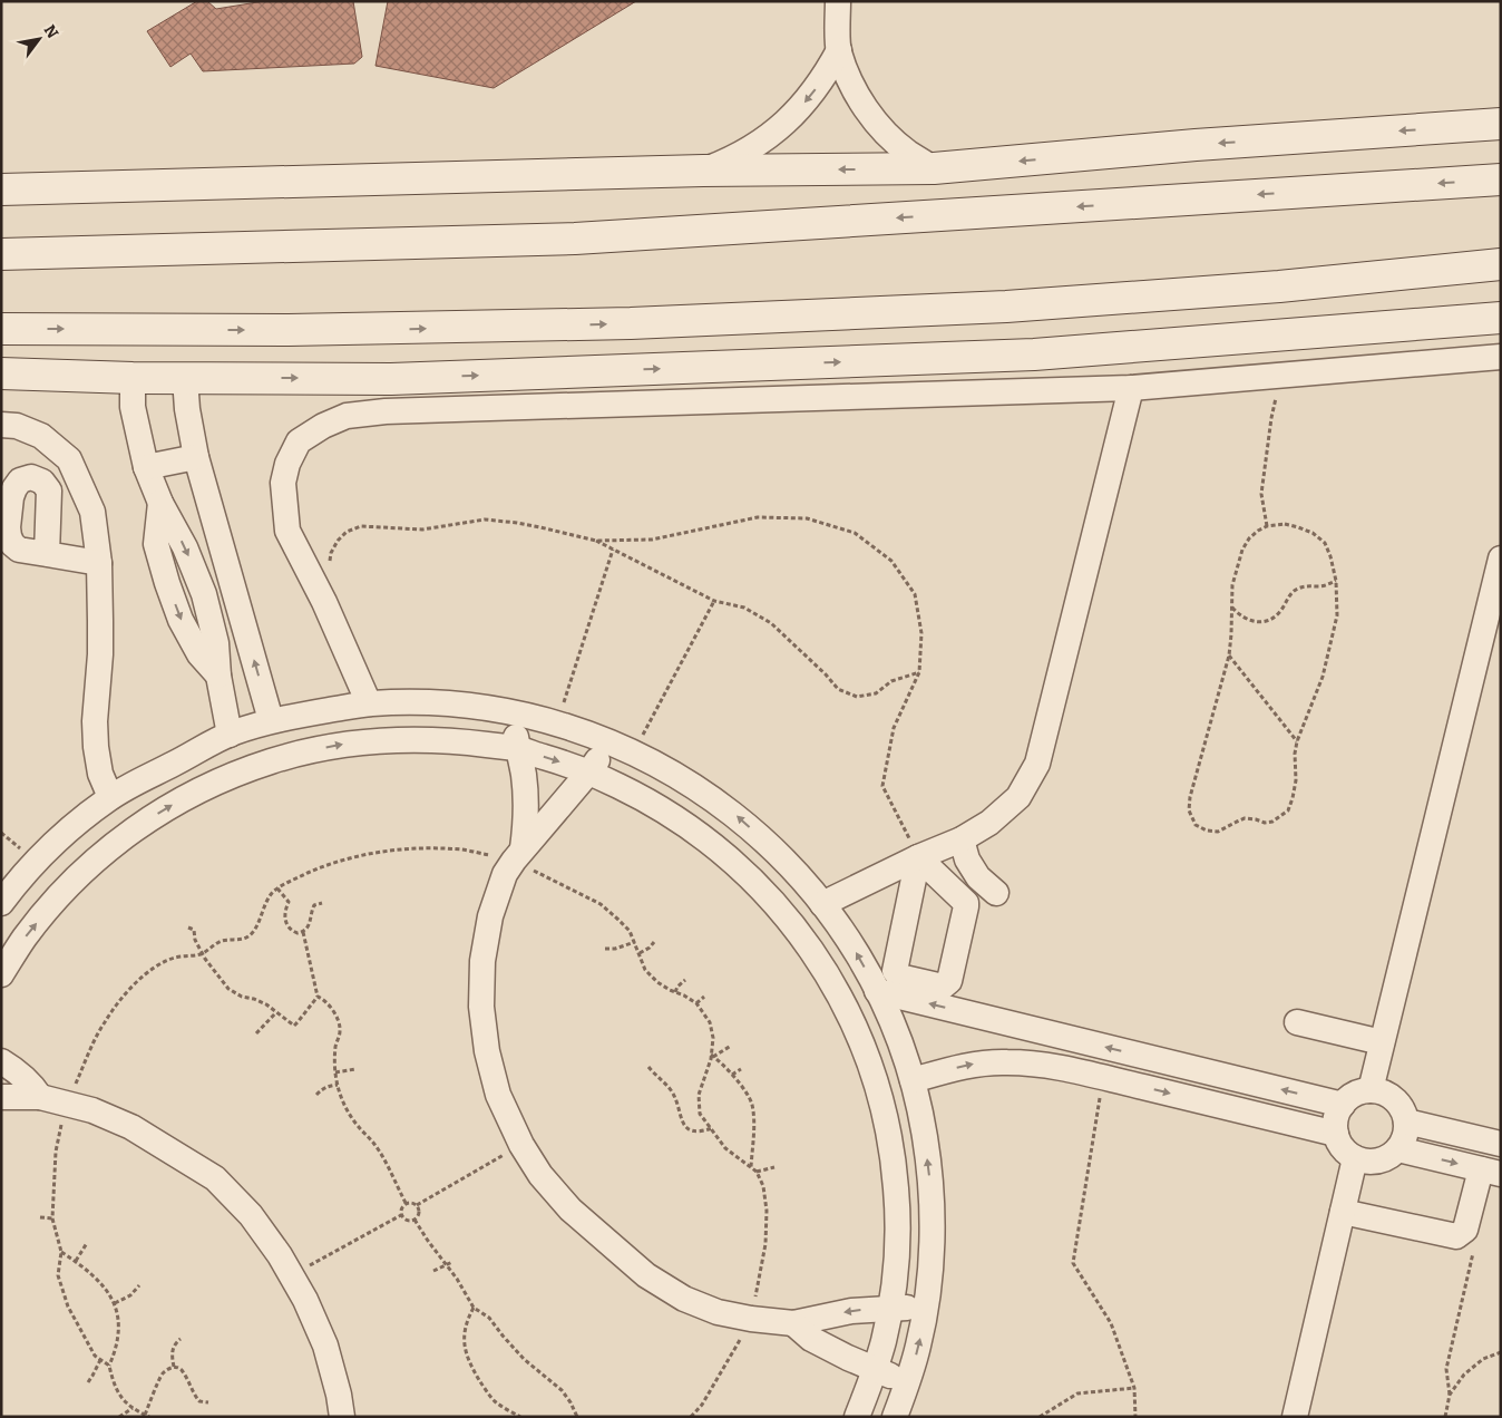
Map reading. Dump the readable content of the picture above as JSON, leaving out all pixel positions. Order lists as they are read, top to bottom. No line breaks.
{"north":"top right"}
